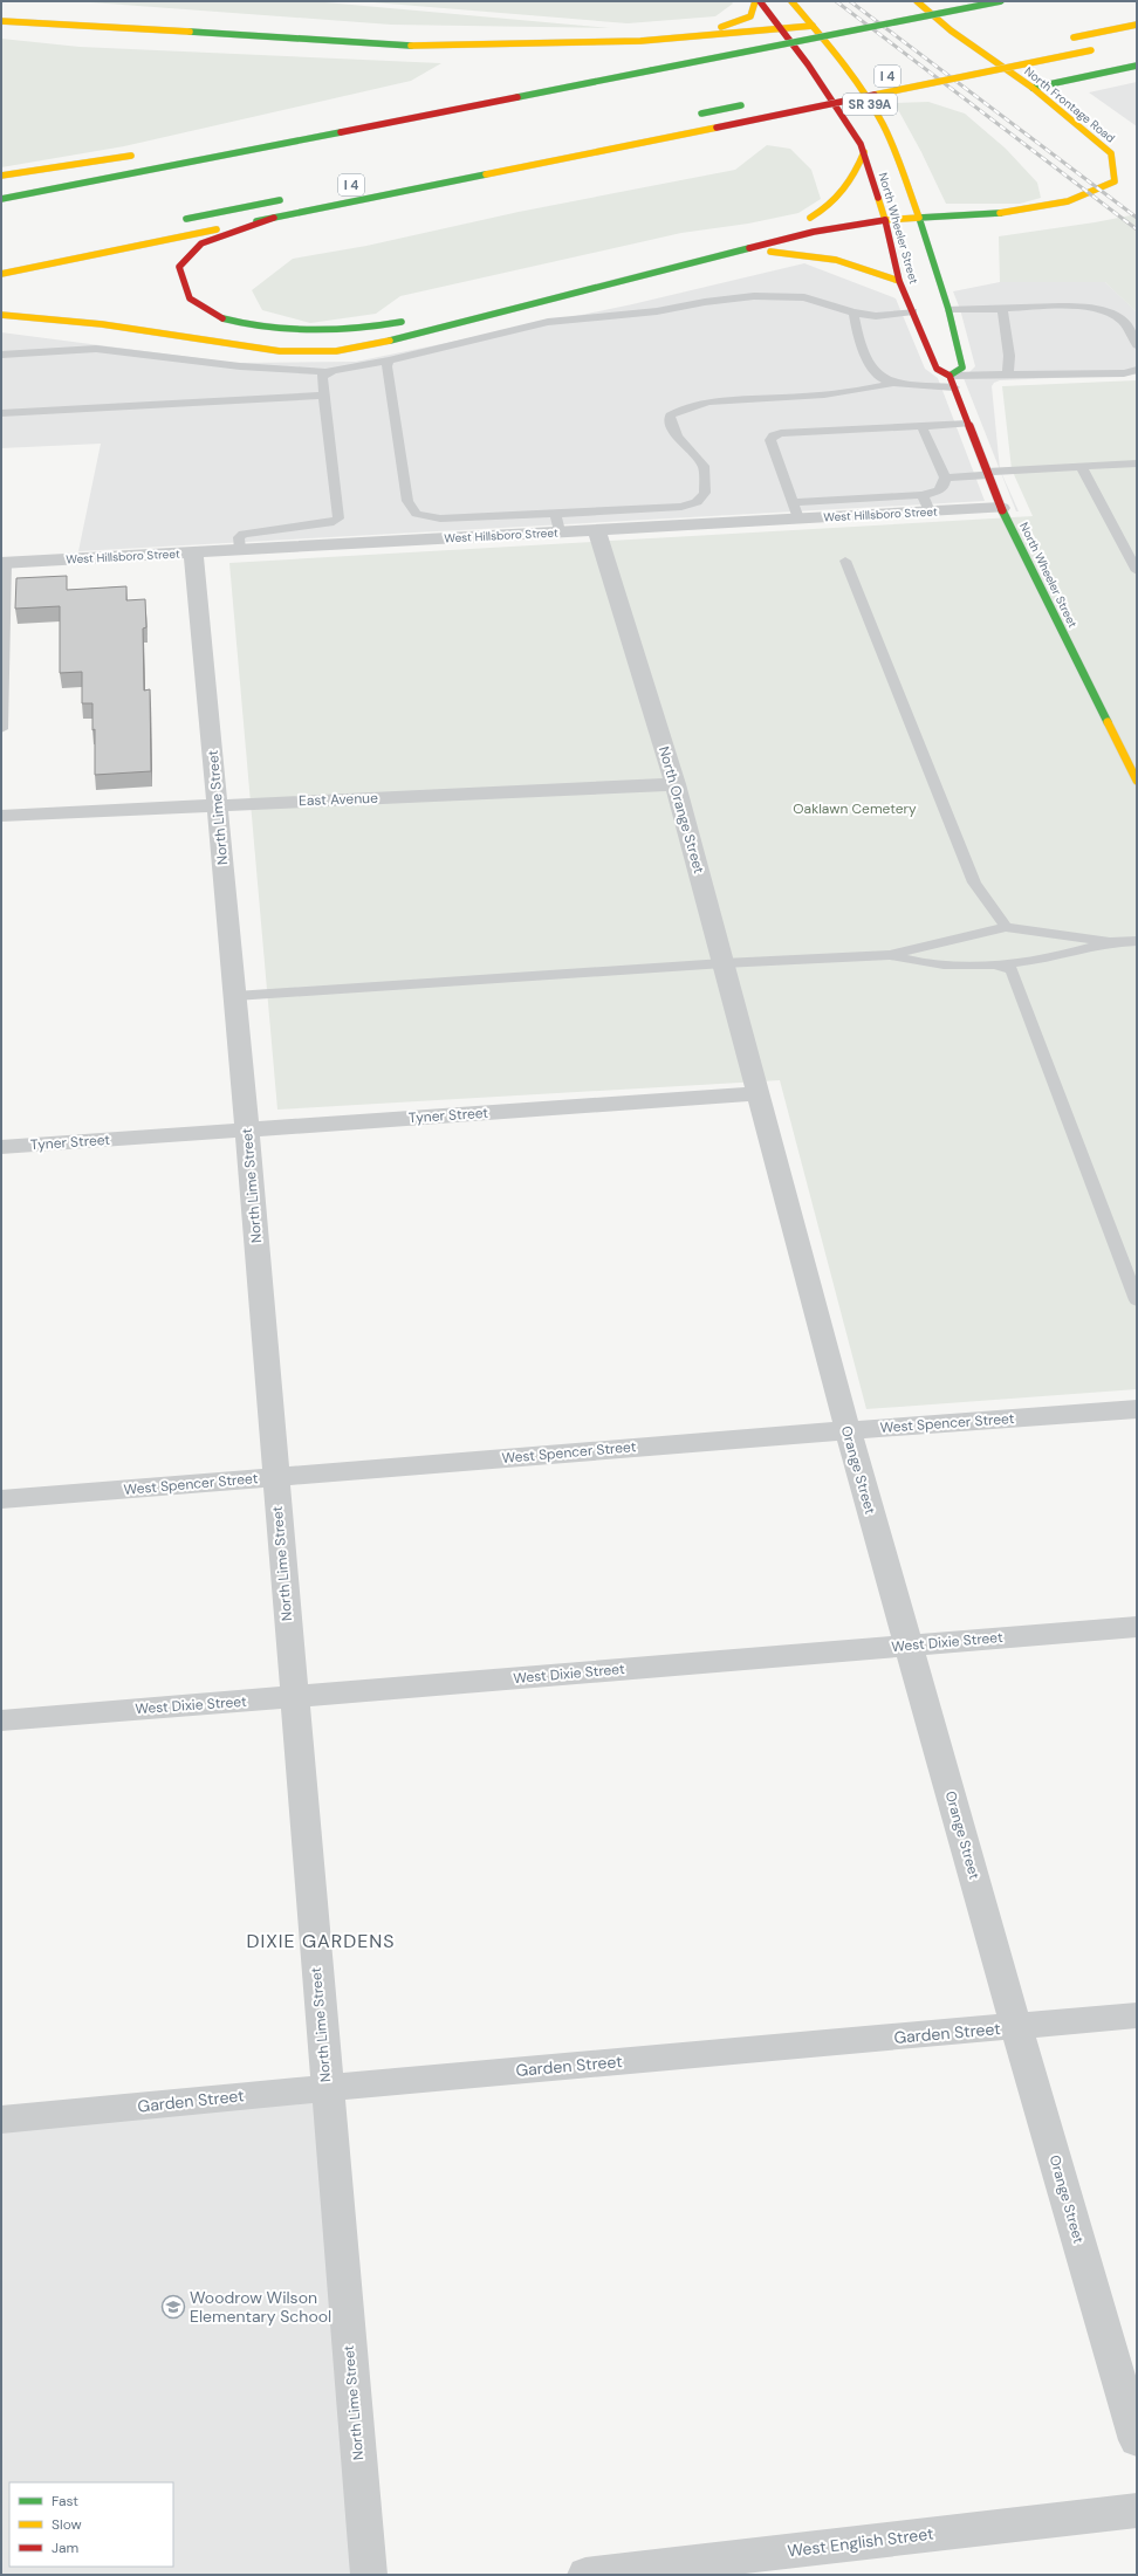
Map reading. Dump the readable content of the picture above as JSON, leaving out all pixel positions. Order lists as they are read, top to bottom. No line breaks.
{"streets":{"main road":["I 4","SR 39A","North Frontage Road","North Wheeler Street"],"street":["West Hillsboro Street","East Avenue","North Lime Street","North Orange Street","Tyner Street","West Spencer Street","Orange Street","West Dixie Street","Garden Street","West English Street"]},"crossings":[["SR 39A","North Wheeler Street"],["North Frontage Road","North Wheeler Street"],["North Wheeler Street","West Hillsboro Street"],["West Hillsboro Street","North Lime Street"],["West Hillsboro Street","North Orange Street"],["East Avenue","North Lime Street"],["East Avenue","North Orange Street"],["North Lime Street","Tyner Street"],["North Lime Street","West Spencer Street"],["North Lime Street","West Dixie Street"],["North Lime Street","Garden Street"],["North Orange Street","Tyner Street"],["North Orange Street","Orange Street"],["Tyner Street","Orange Street"],["West Spencer Street","Orange Street"],["Orange Street","West Dixie Street"],["Orange Street","Garden Street"]],"districts":["DIXIE GARDENS"],"parks":["Oaklawn Cemetery"],"places":{"school or university":["Woodrow Wilson Elementary School"]},"legend":["Fast","Slow","Jam"]}
